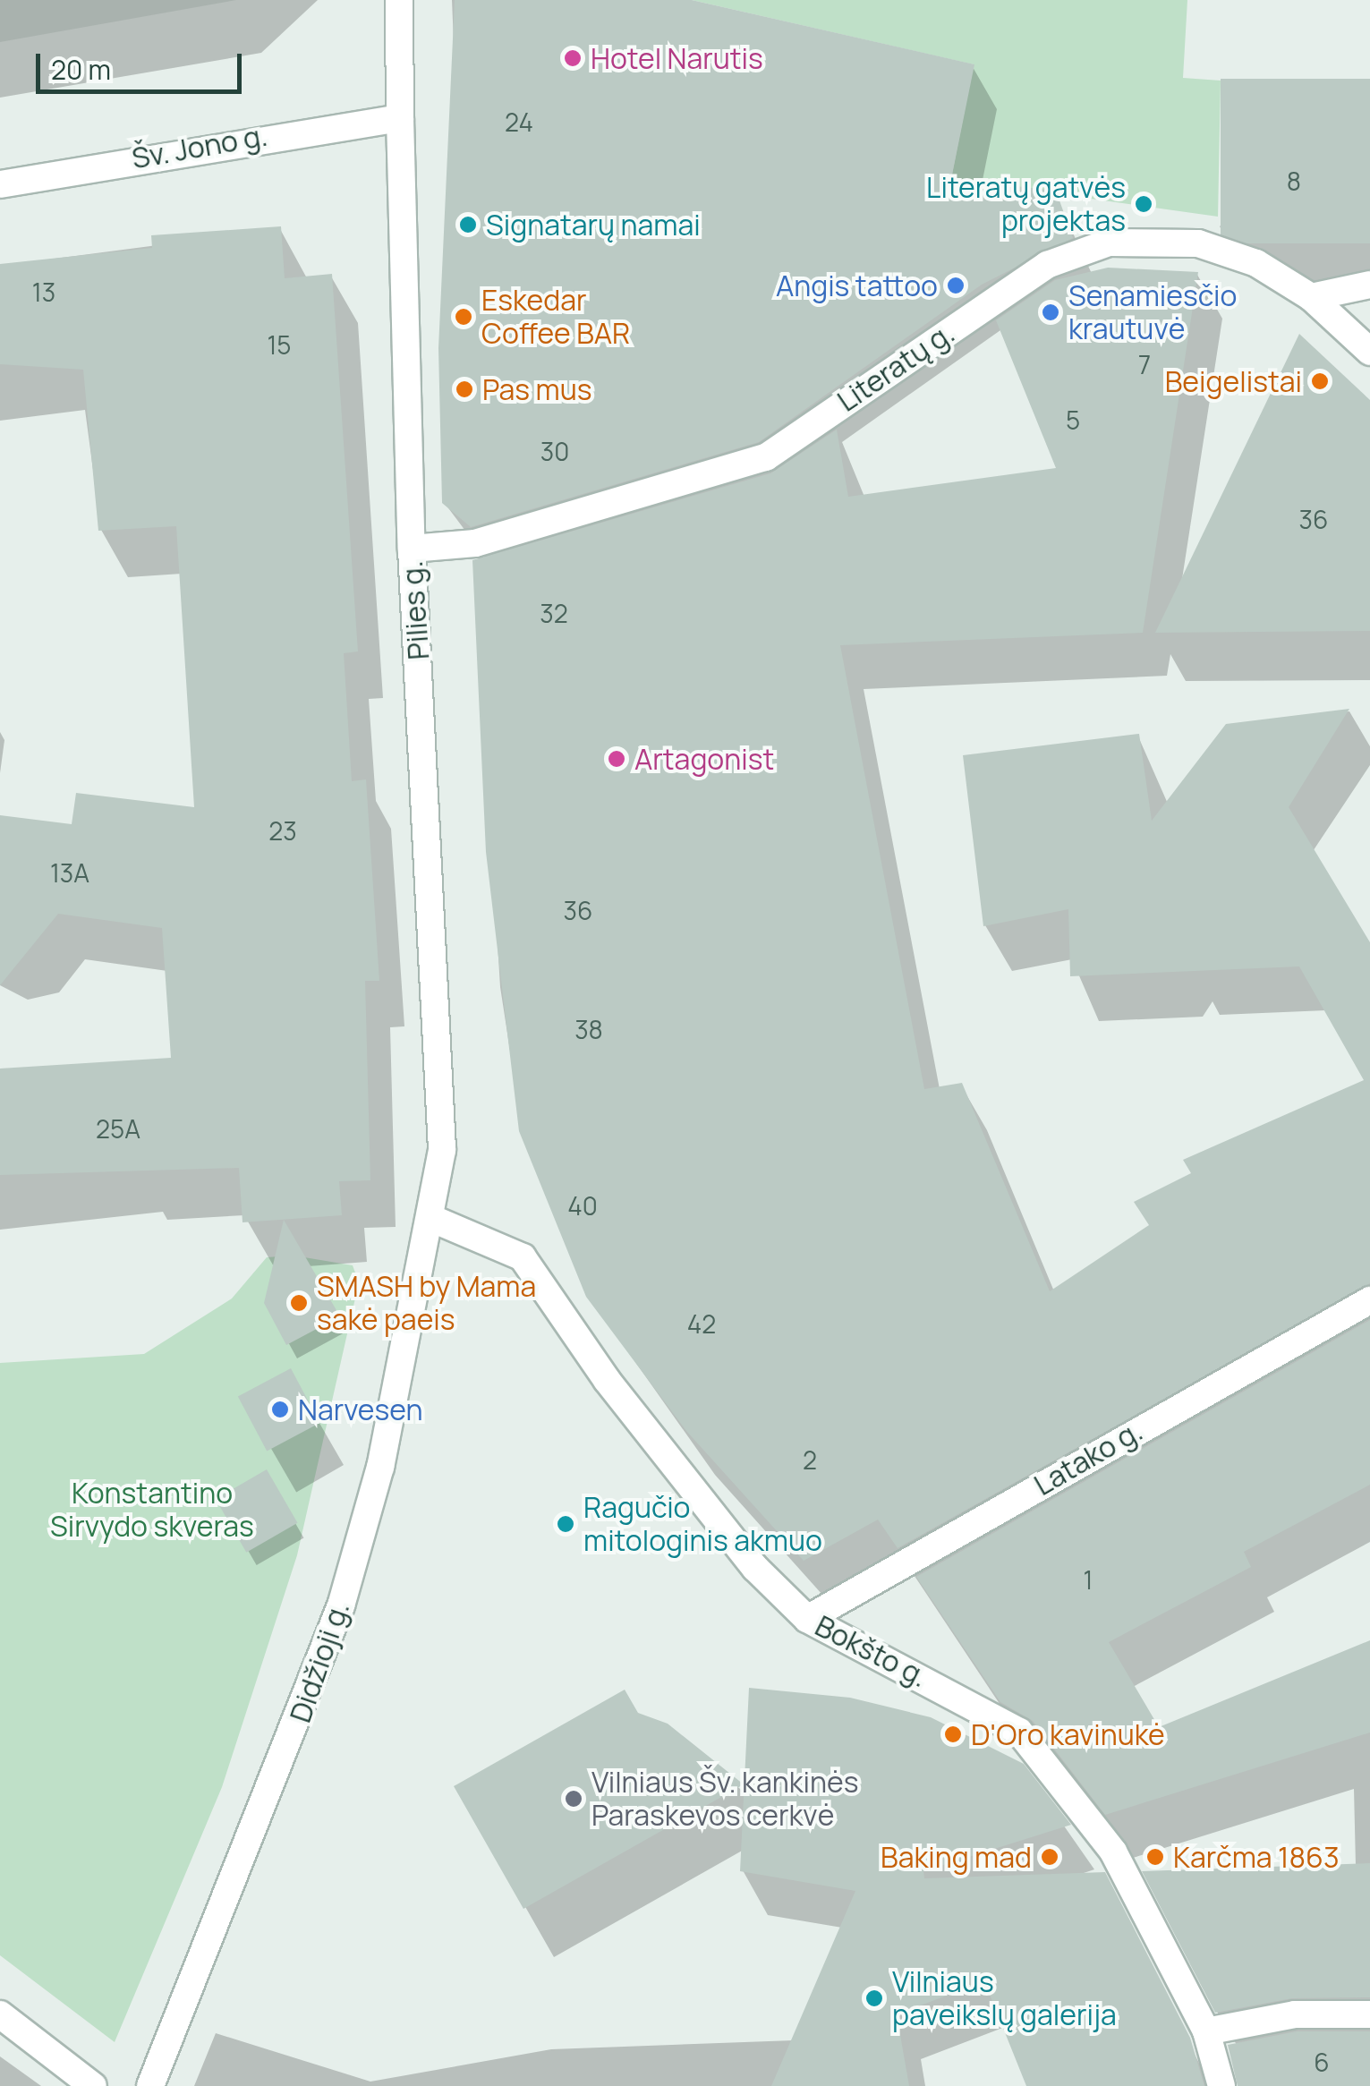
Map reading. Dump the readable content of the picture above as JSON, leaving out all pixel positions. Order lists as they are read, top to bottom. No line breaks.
{"streets":{"street":["Šv. Jono g.","Literatų g.","Pilies g.","Latako g.","Bokšto g.","Didžioji g."]},"crossings":[["Šv. Jono g.","Pilies g."],["Literatų g.","Pilies g."],["Pilies g.","Bokšto g."],["Pilies g.","Didžioji g."],["Latako g.","Bokšto g."],["Bokšto g.","Didžioji g."]],"parks":["Konstantino Sirvydo skveras"],"places":["Hotel Narutis","Literatų gatvės projektas","Signatarų namai","Angis tattoo","Senamiesčio krautuvė","Eskedar Coffee BAR","Beigelistai","Pas mus","Artagonist","SMASH by Mama sakė paeis","Narvesen","Ragučio mitologinis akmuo","D'Oro kavinukė","Vilniaus Šv. kankinės Paraskevos cerkvė","Baking mad","Karčma 1863","Vilniaus paveikslų galerija"],"house_numbers":["24","8","13","15","7","5","30","36","32","23","13A","36","38","25A","40","42","2","1","6"],"scale_bar":"20 m"}
